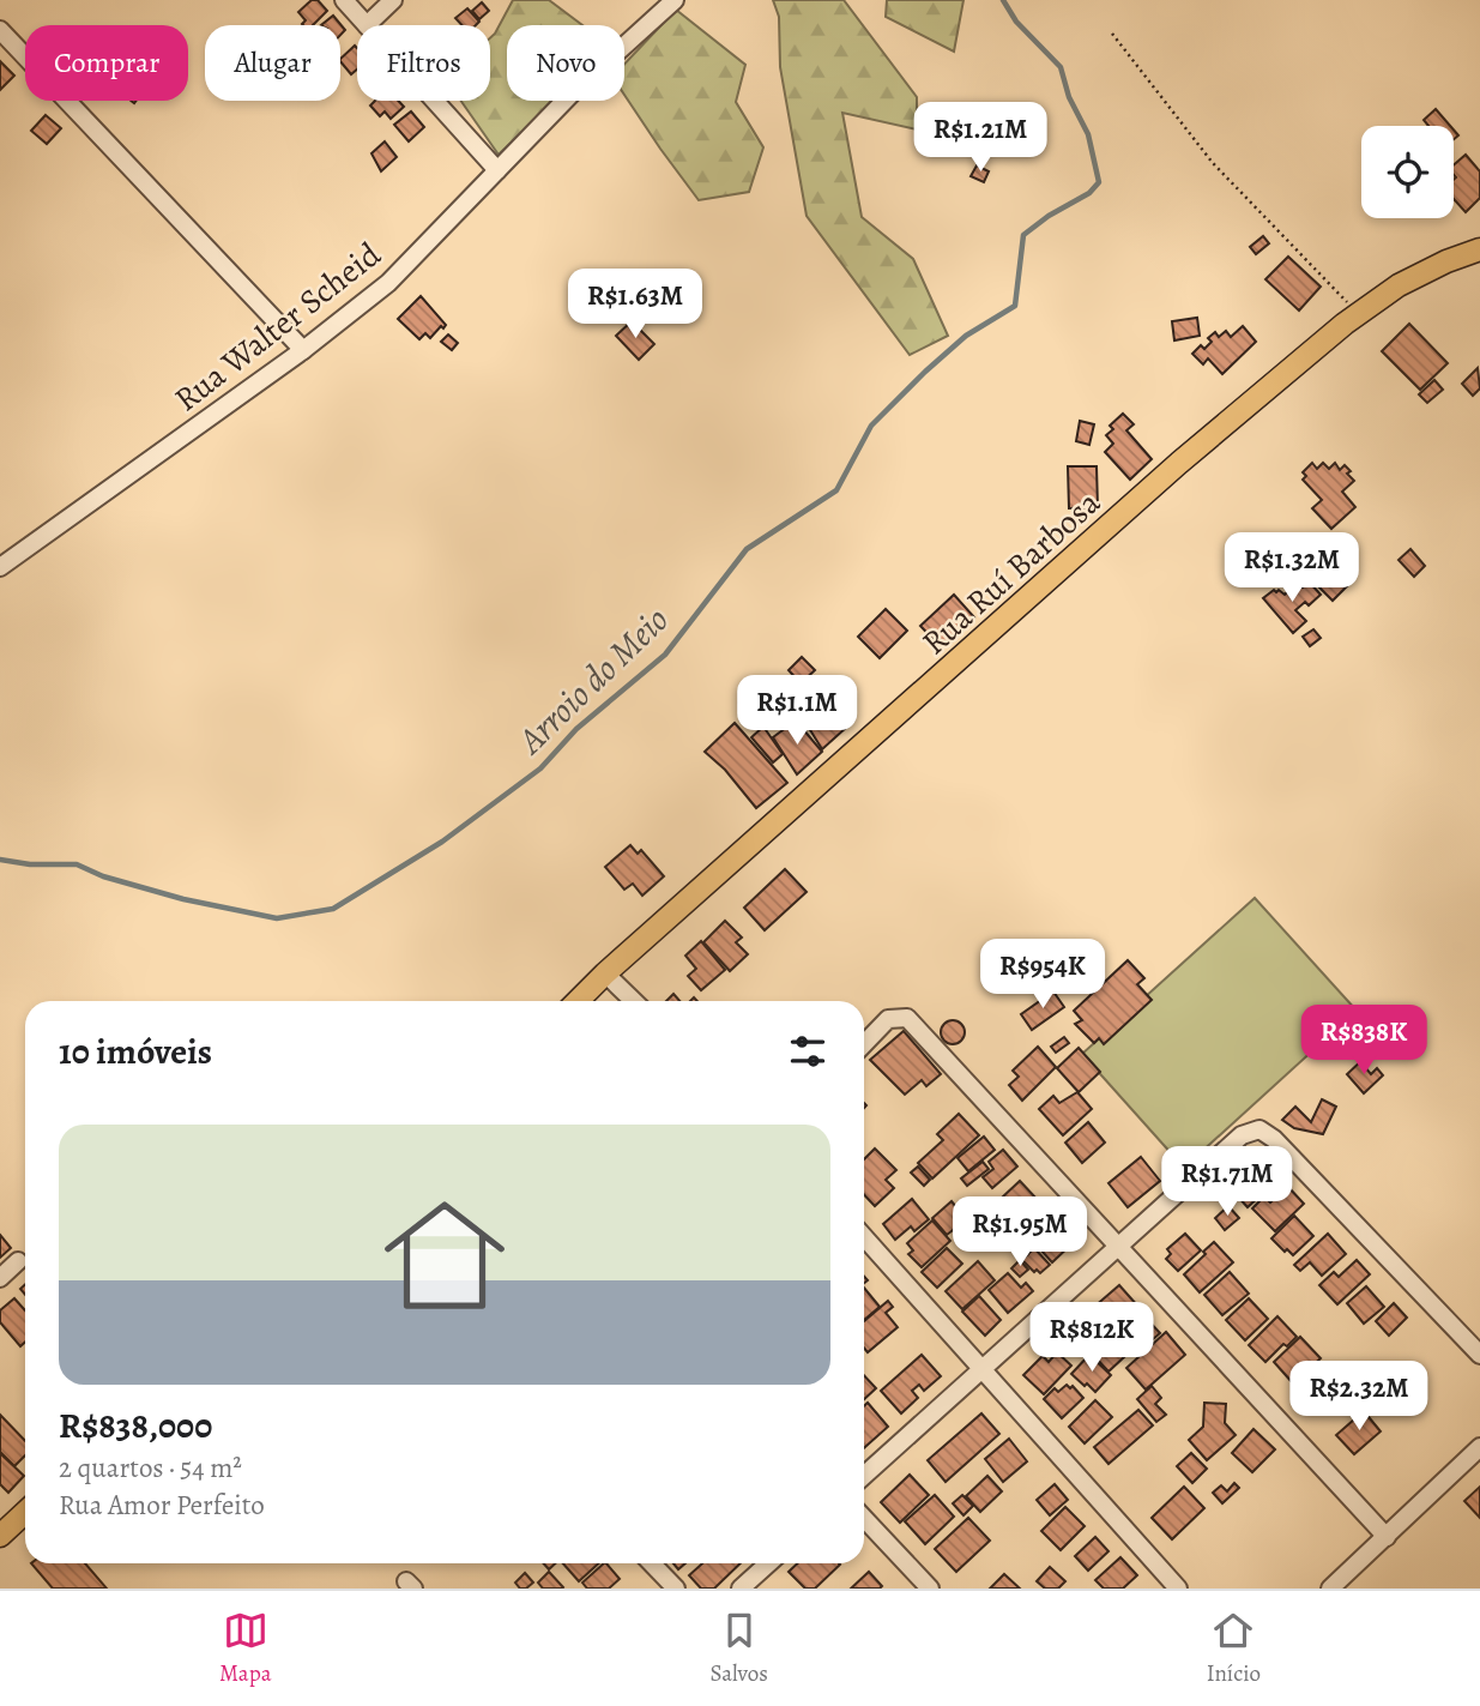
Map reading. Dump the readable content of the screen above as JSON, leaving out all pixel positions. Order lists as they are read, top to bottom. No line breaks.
{"streets":{"main road":["Rua Ruí Barbosa"],"street":["Rua Walter Scheid"]},"water":["Arroio do Meio"],"page":{"chip":["Comprar","Alugar","Filtros","Novo"],"price":["R$1.21M","R$1.63M","R$1.32M","R$1.1M","R$954K","R$838K","R$1.71M","R$1.95M","R$812K","R$2.32M"],"heading":"10 imóveis","list":[{"name":"R$838,000","note":"2 quartos · 54 m² · Rua Amor Perfeito"}],"tabs":["Mapa","Salvos","Início"]}}
